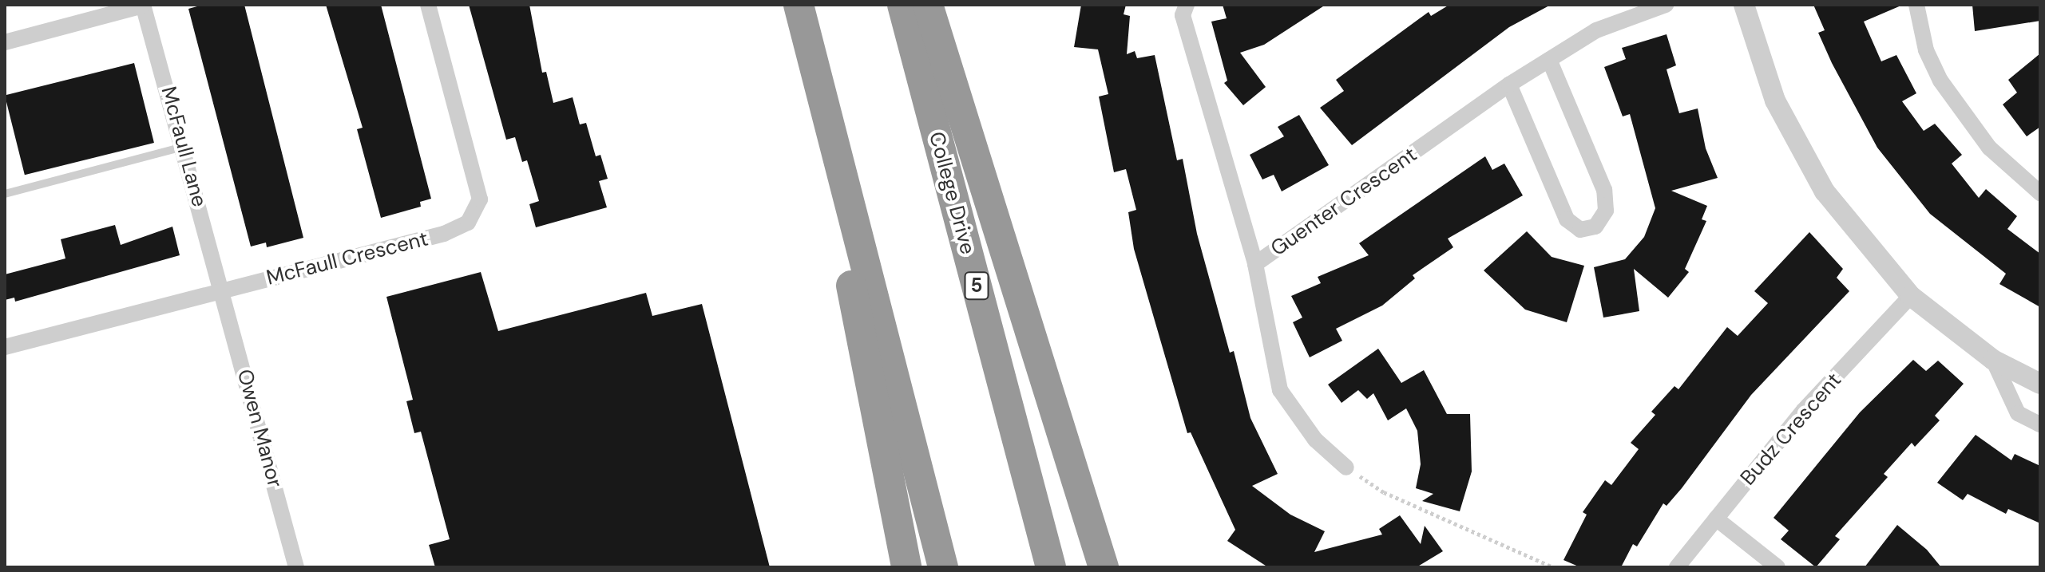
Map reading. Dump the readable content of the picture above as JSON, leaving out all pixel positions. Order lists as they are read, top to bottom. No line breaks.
{"streets":{"highway":["College Drive","5"],"street":["McFaull Lane","Guenter Crescent","McFaull Crescent","Owen Manor","Budz Crescent"]},"crossings":[["McFaull Lane","McFaull Crescent"],["McFaull Lane","Owen Manor"],["McFaull Crescent","Owen Manor"]]}
